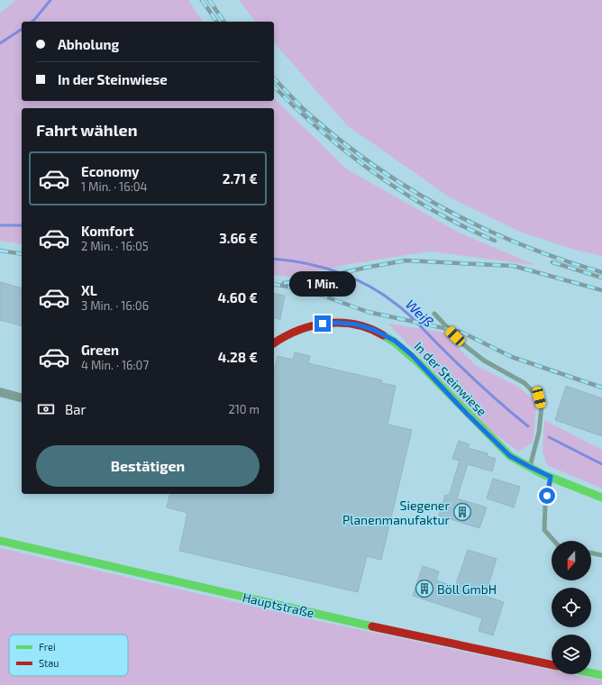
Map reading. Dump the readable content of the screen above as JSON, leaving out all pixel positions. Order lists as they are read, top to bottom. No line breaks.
{"streets":{"main road":["In der Steinwiese","Hauptstraße"]},"water":["Weiß"],"places":{"building":["Siegener Planenmanufaktur","Böll GmbH"]},"legend":["Frei","Stau"],"north":"bottom","page":{"banner":["Abholung","In der Steinwiese"],"heading":"Fahrt wählen","list":[{"name":"Economy","note":"1 Min. · 16:04","value":"2.71 €"},{"name":"Komfort","note":"2 Min. · 16:05","value":"3.66 €"},{"name":"XL","note":"3 Min. · 16:06","value":"4.60 €"},{"name":"Green","note":"4 Min. · 16:07","value":"4.28 €"}],"bubble":"1 Min.","pay":["Bar","210 m"],"buttons":"Bestätigen"}}
